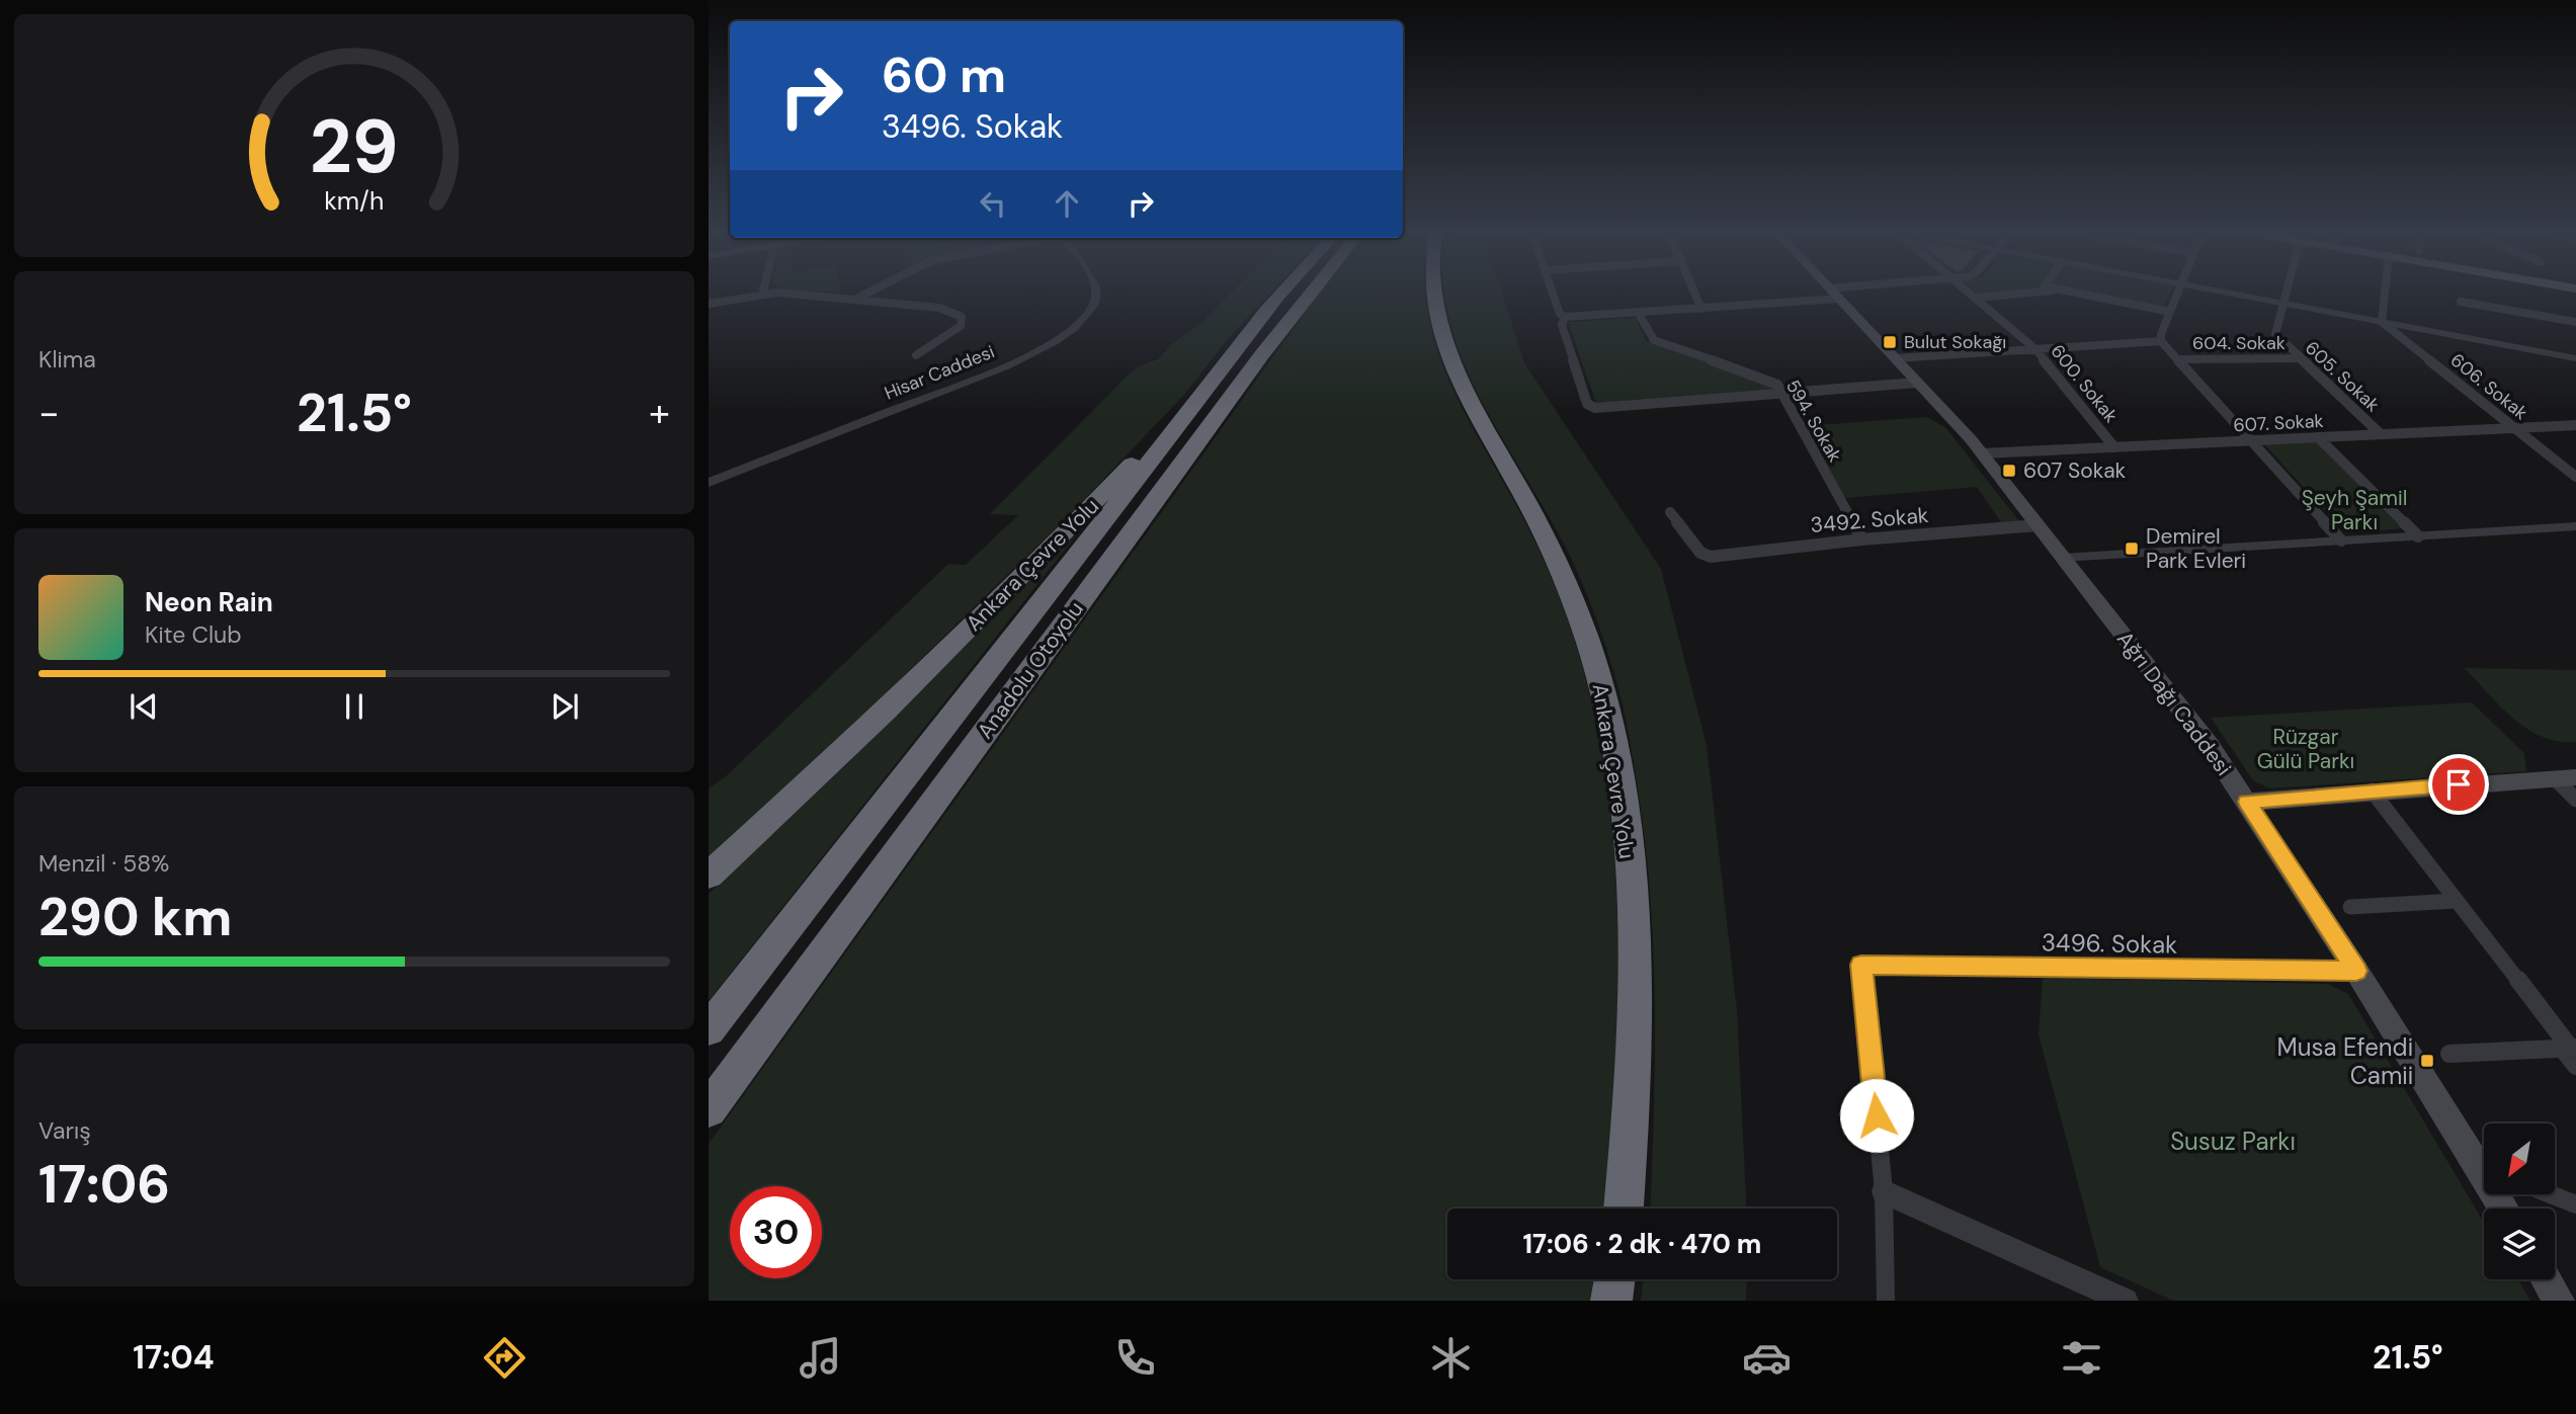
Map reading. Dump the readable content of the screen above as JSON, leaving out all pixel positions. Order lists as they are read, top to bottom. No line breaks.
{"streets":{"highway":["Ankara Çevre Yolu","Anadolu Otoyolu"],"main road":["Ağrı Dağı Caddesi"],"street":["604. Sokak","Hisar Caddesi","605. Sokak","600. Sokak","606. Sokak","594. Sokak","607. Sokak","3492. Sokak","3496. Sokak"]},"crossings":[["604. Sokak","605. Sokak"],["605. Sokak","607. Sokak"],["600. Sokak","607. Sokak"],["606. Sokak","607. Sokak"],["594. Sokak","3492. Sokak"],["607. Sokak","Ağrı Dağı Caddesi"],["3492. Sokak","Ağrı Dağı Caddesi"],["Ankara Çevre Yolu","Anadolu Otoyolu"],["Ağrı Dağı Caddesi","3496. Sokak"]],"parks":["Şeyh Şamil Parkı","Rüzgar Gülü Parkı","Susuz Parkı"],"places":{"transit":["Bulut Sokağı","607 Sokak","Demirel Park Evleri","Musa Efendi Camii"]},"north":"bottom left","page":{"turn":["60 m","3496. Sokak"],"tile":["Klima",["Menzil · 58%","290 km"],["Varış","17:06"]],"heat":["−","21.5°","+"],"song":["Neon Rain","Kite Club"],"limit":"30","trip":"17:06 · 2 dk · 470 m","tabs":["17:04","21.5°"],"gauge":["29","km/h"]}}
